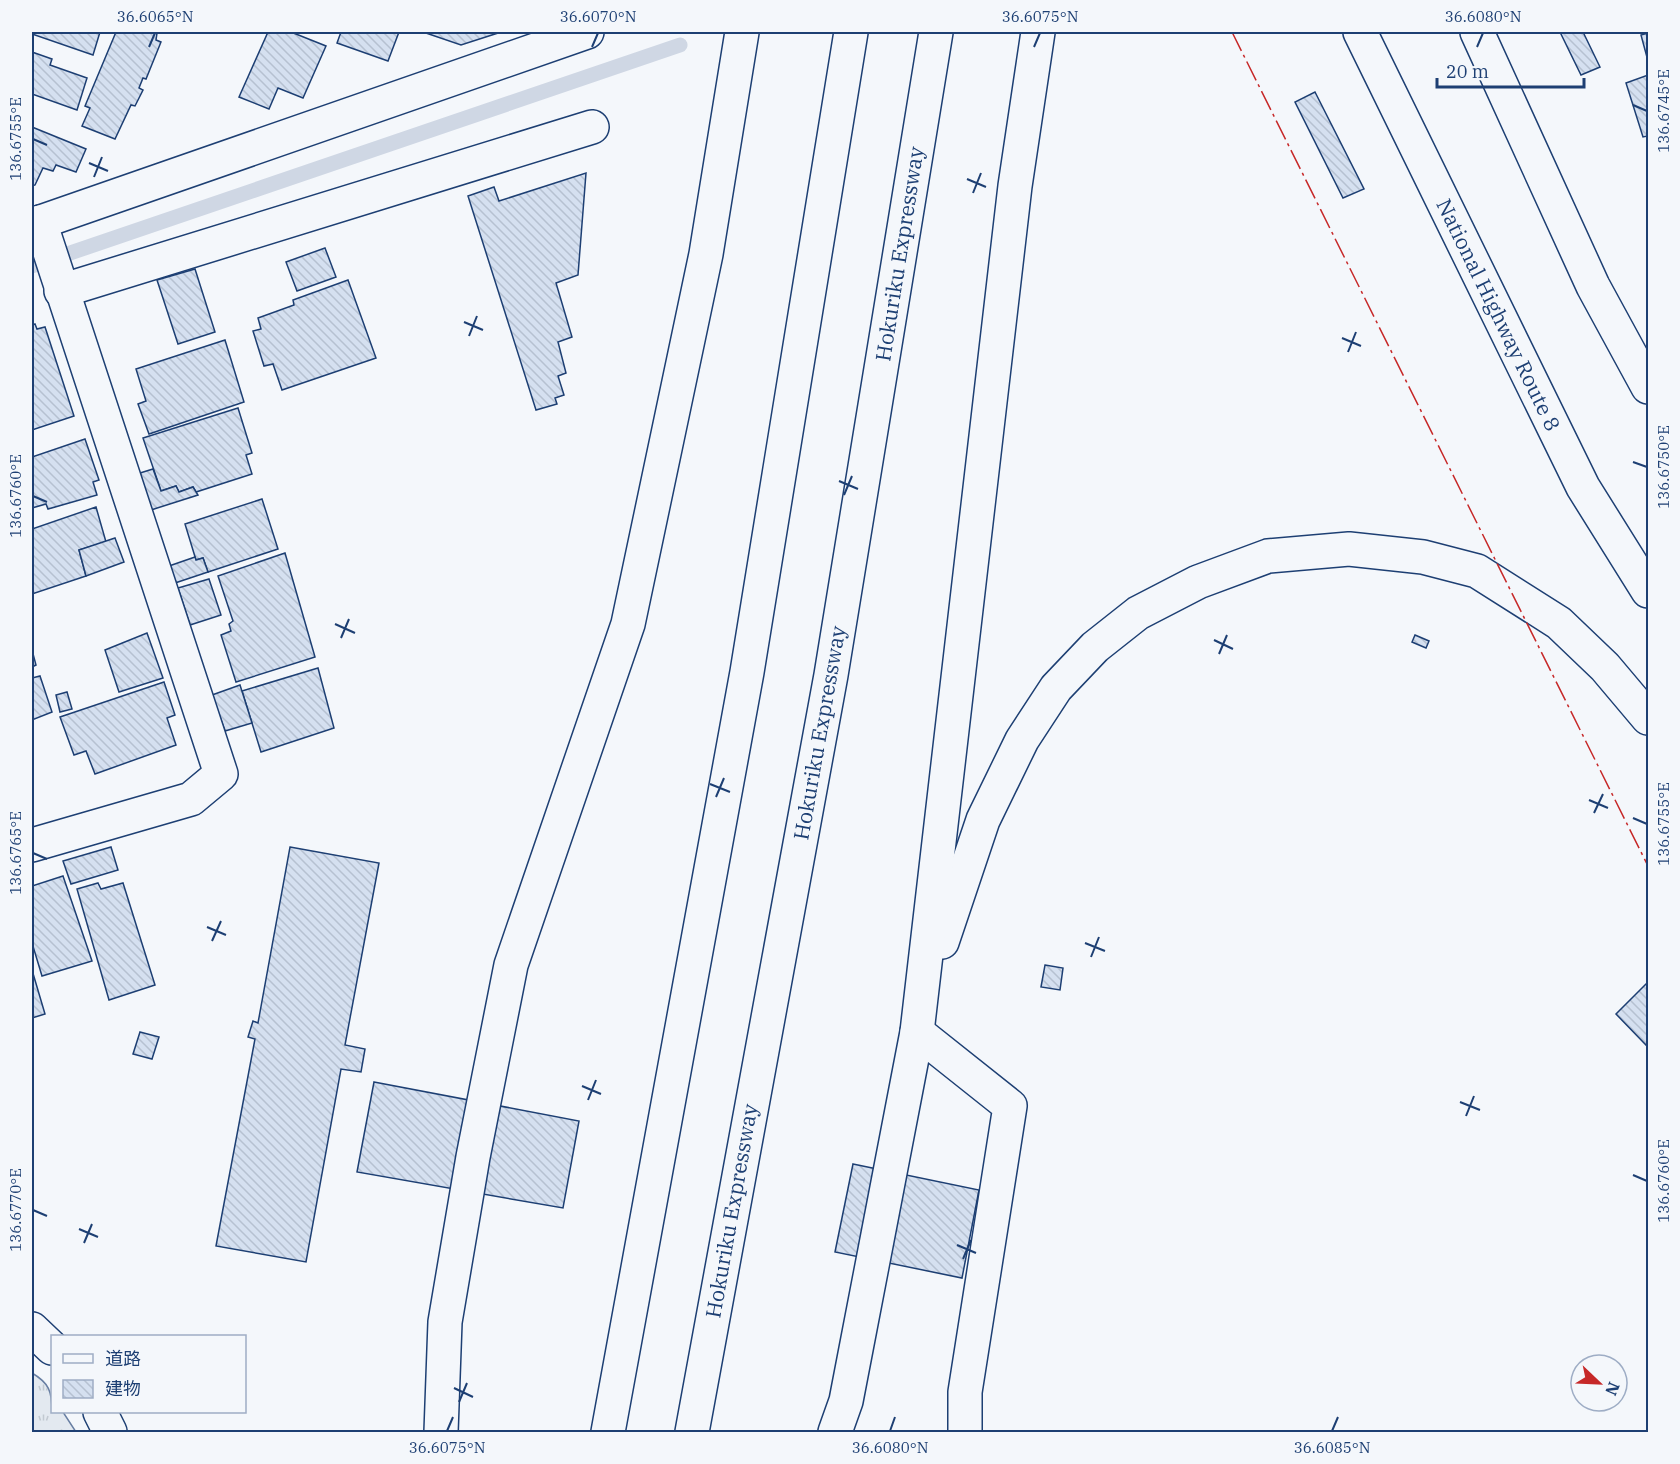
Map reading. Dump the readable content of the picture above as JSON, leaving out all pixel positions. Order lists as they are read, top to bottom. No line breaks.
{"streets":{"main road":["Hokuriku Expressway","National Highway Route 8"]},"legend":["道路","建物"],"scale_bar":"20 m","north":"bottom right","coordinates":["36.6065°N","36.6070°N","36.6075°N","36.6080°N","136.6745°E","136.6755°E","136.6750°E","136.6760°E","136.6765°E","136.6770°E","36.6085°N"]}
